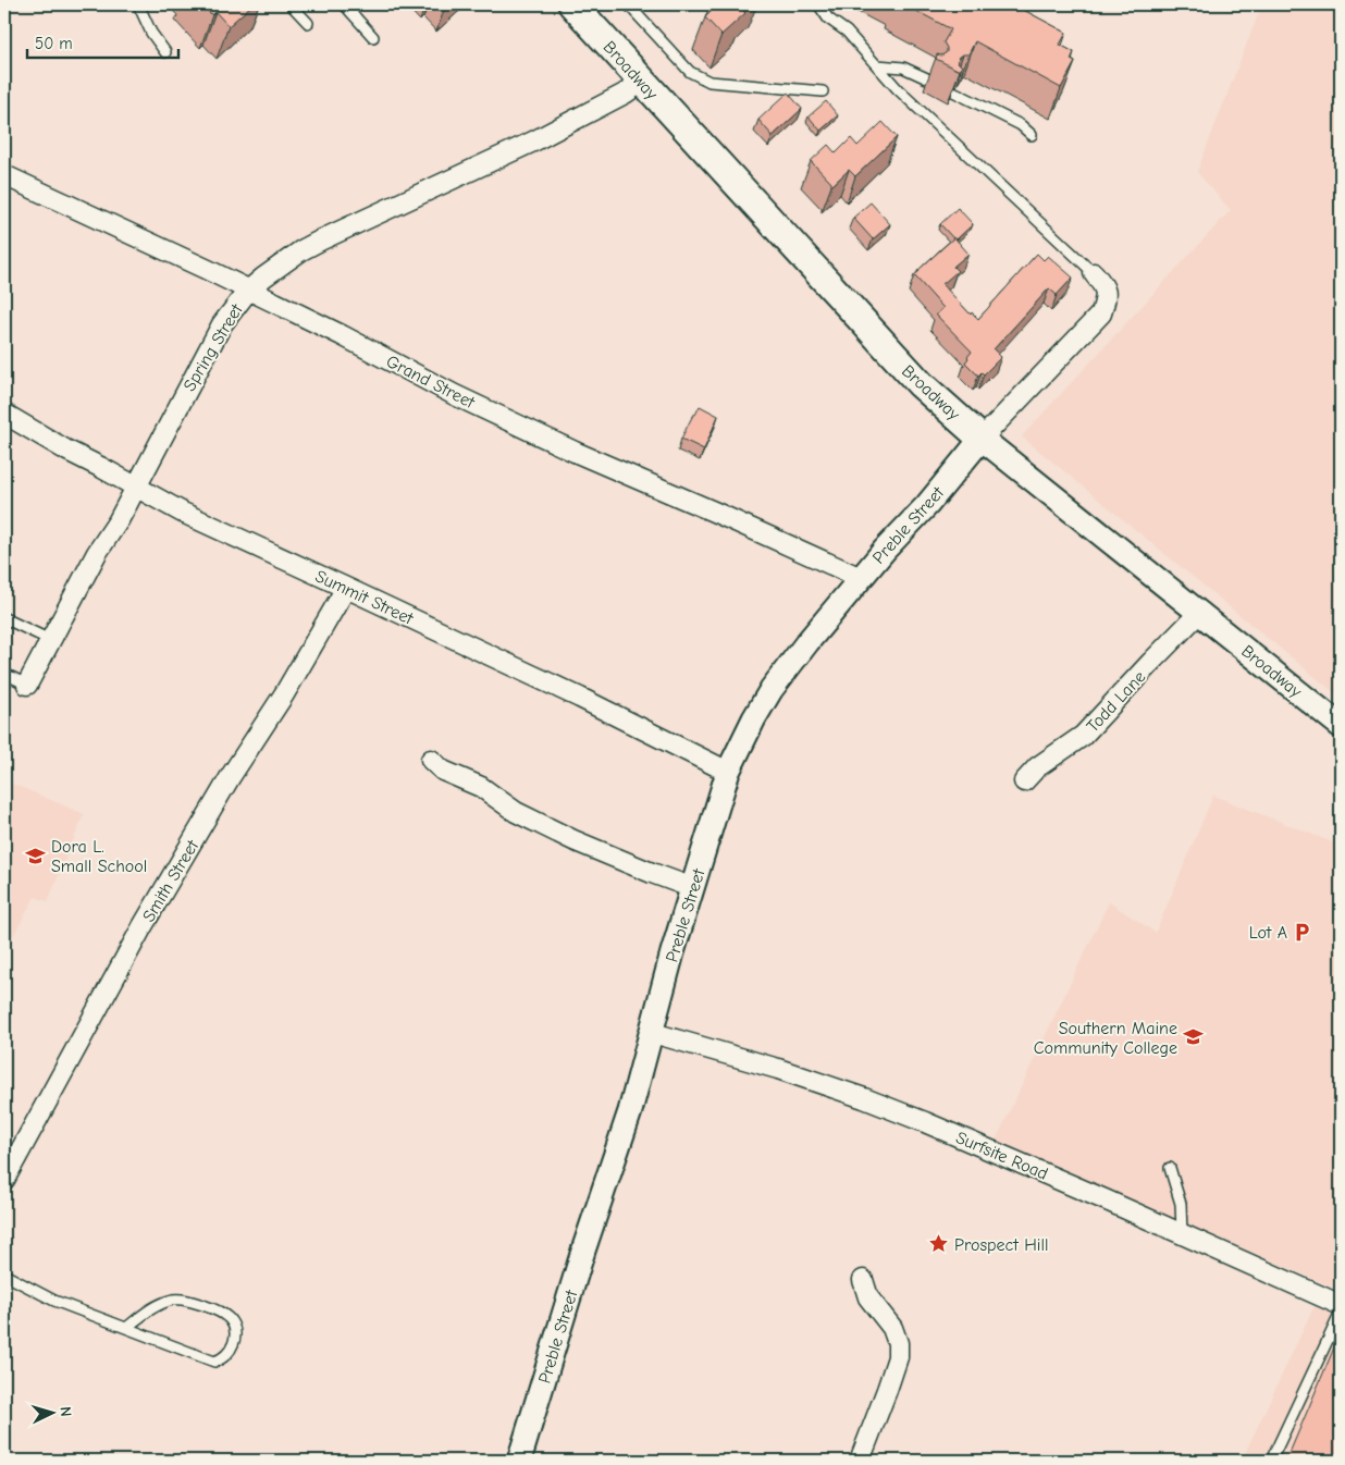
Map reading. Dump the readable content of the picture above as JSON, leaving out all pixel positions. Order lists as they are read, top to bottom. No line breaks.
{"streets":{"main road":["Broadway"],"street":["Spring Street","Grand Street","Preble Street","Summit Street","Todd Lane","Smith Street","Surfsite Road"]},"crossings":[["Broadway","Spring Street"],["Broadway","Preble Street"],["Broadway","Todd Lane"],["Spring Street","Grand Street"],["Spring Street","Summit Street"],["Grand Street","Preble Street"],["Preble Street","Summit Street"],["Preble Street","Surfsite Road"],["Summit Street","Smith Street"]],"places":{"school or university":["Dora L. Small School","Southern Maine Community College"],"parking":["Lot A"],"place":["Prospect Hill"]},"scale_bar":"50 m","north":"right"}
